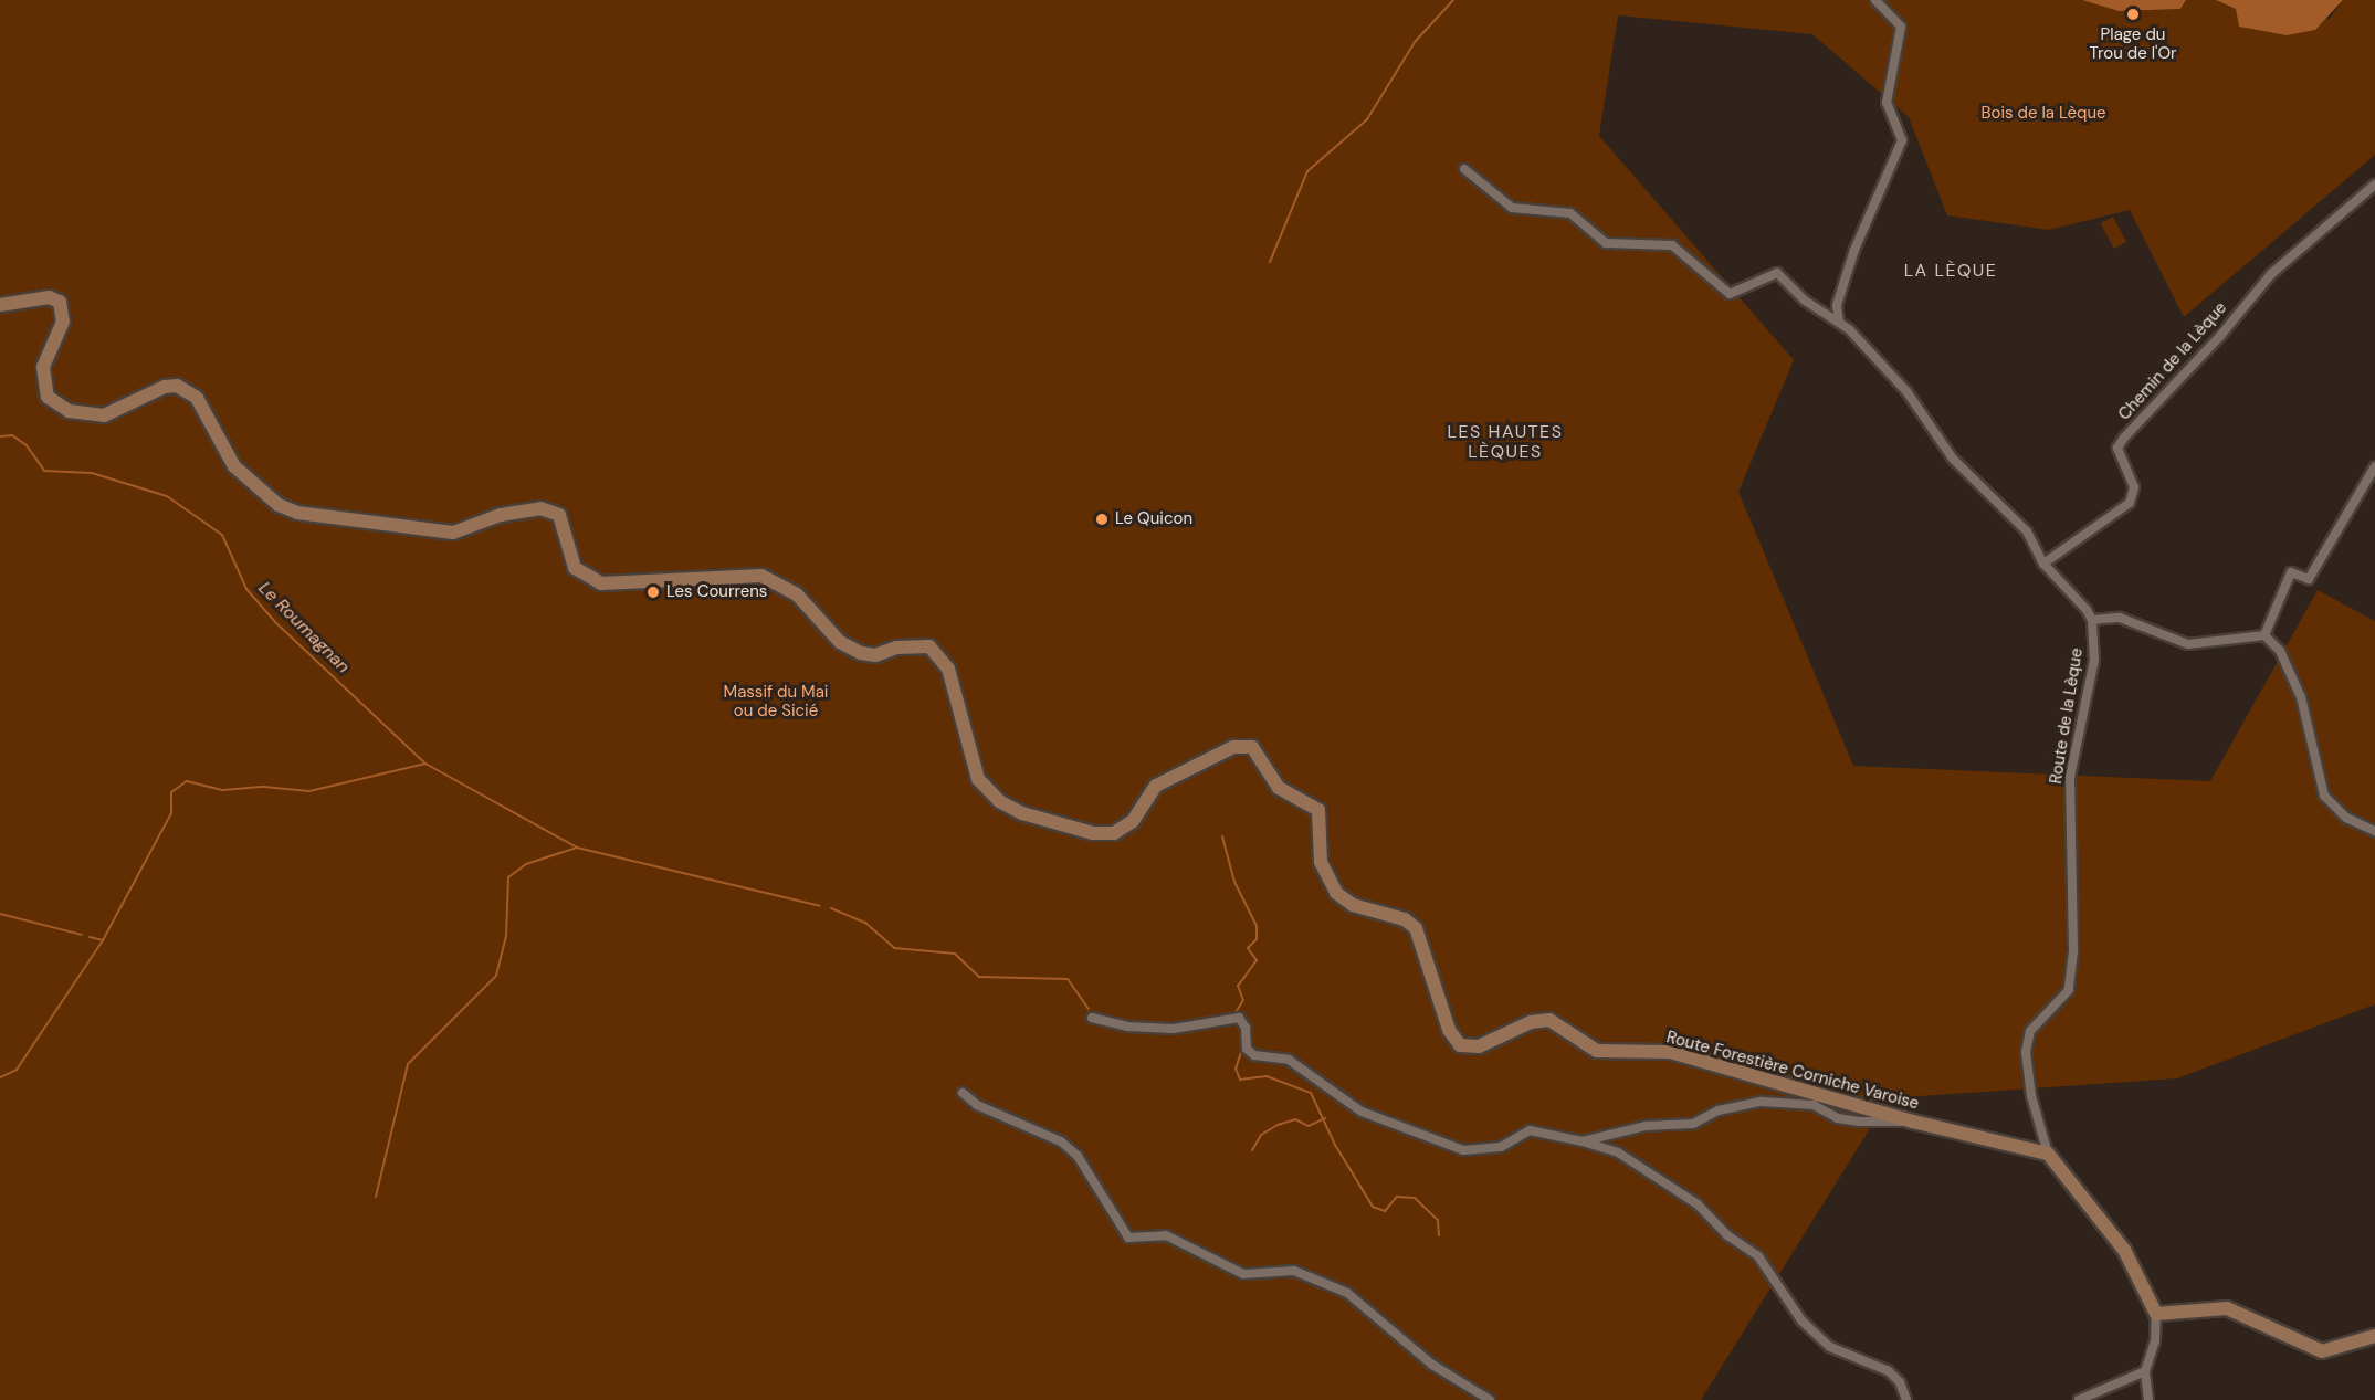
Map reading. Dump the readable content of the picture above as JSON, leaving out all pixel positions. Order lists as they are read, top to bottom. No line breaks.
{"streets":{"street":["Chemin de la Lèque","Route de la Lèque","Route Forestière Corniche Varoise"]},"crossings":[["Route de la Lèque","Route Forestière Corniche Varoise"]],"districts":["LA LÈQUE","LES HAUTES LÈQUES"],"water":["Le Roumagnan"],"parks":["Bois de la Lèque","Massif du Mai ou de Sicié"],"places":["Plage du Trou de l'Or","Le Quicon","Les Courrens"]}
